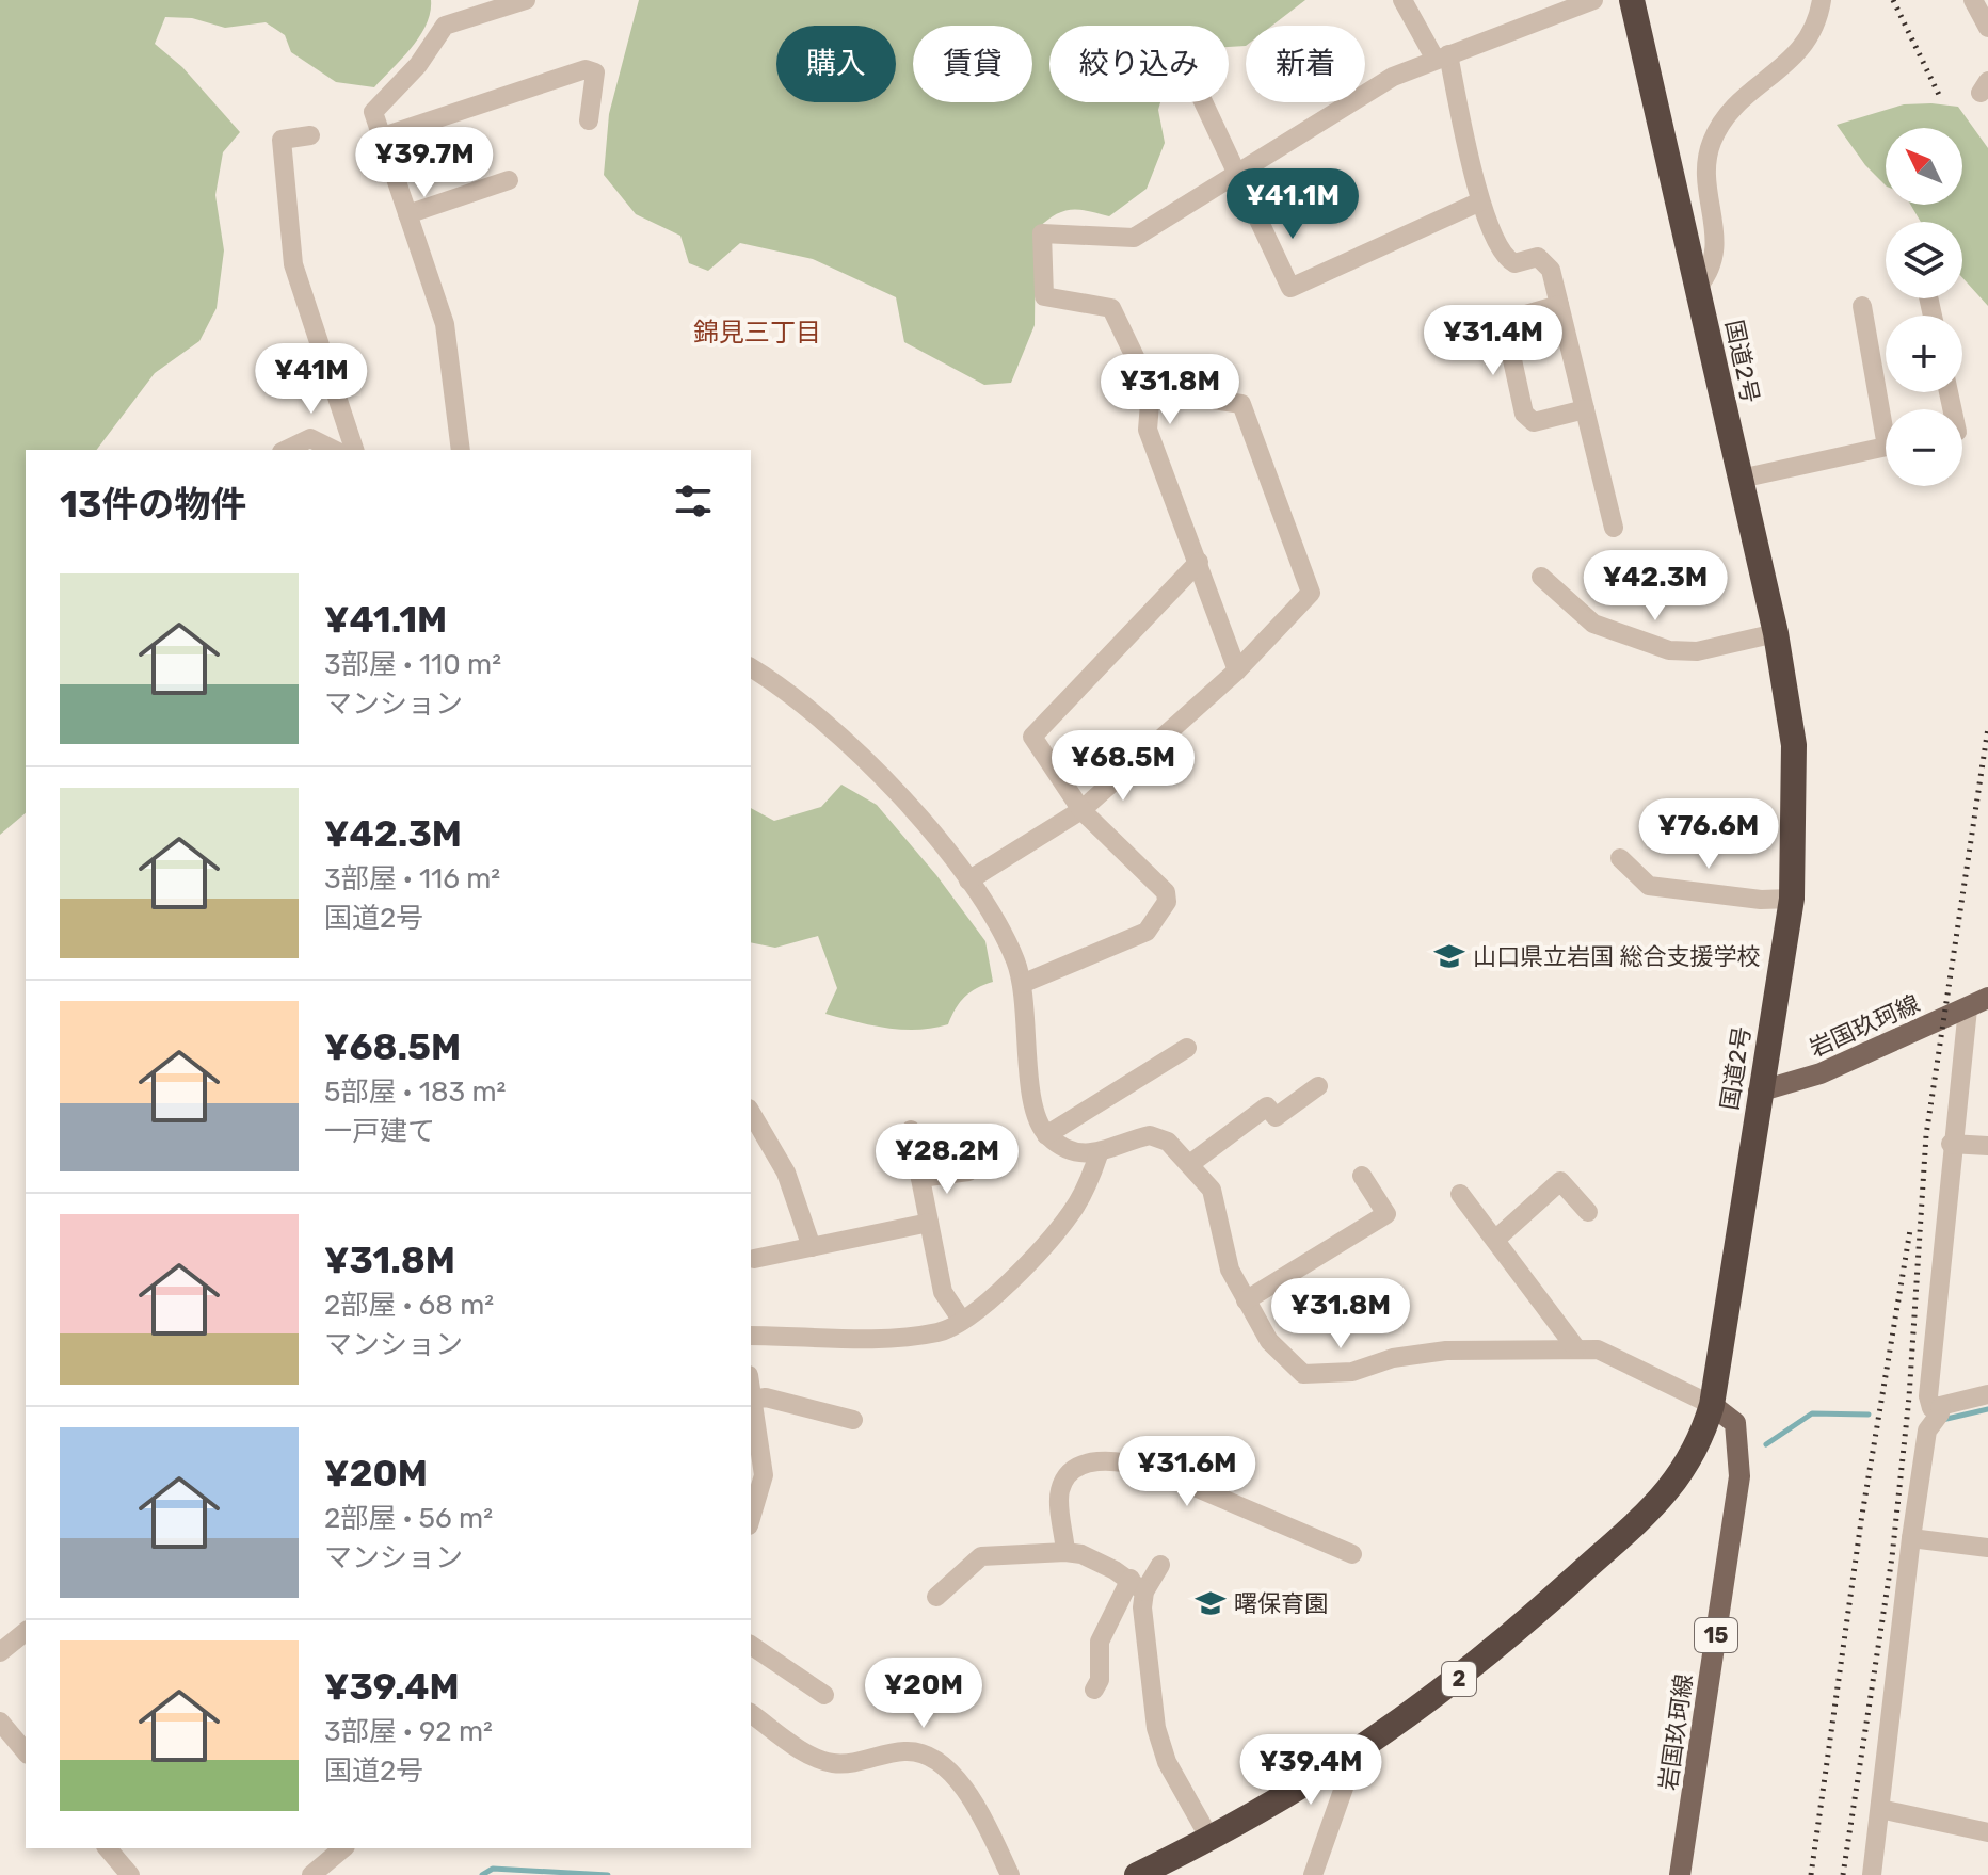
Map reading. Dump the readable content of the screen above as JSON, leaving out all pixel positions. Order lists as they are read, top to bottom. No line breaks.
{"streets":{"highway":["国道2号","2"],"main road":["岩国玖珂線","15"]},"crossings":[["国道2号","岩国玖珂線"]],"districts":["錦見三丁目"],"places":{"school or university":["山口県立岩国 総合支援学校","曙保育園"]},"north":"top left","page":{"chip":["購入","賃貸","絞り込み","新着"],"price":["¥39.7M","¥41.1M","¥31.4M","¥41M","¥31.8M","¥42.3M","¥68.5M","¥76.6M","¥28.2M","¥31.8M","¥31.6M","¥20M","¥39.4M"],"map_buttons":["+","−"],"heading":"13件の物件","list":[{"name":"¥41.1M","note":"3部屋 · 110 m² · マンション"},{"name":"¥42.3M","note":"3部屋 · 116 m² · 国道2号"},{"name":"¥68.5M","note":"5部屋 · 183 m² · 一戸建て"},{"name":"¥31.8M","note":"2部屋 · 68 m² · マンション"},{"name":"¥20M","note":"2部屋 · 56 m² · マンション"},{"name":"¥39.4M","note":"3部屋 · 92 m² · 国道2号"}]}}
